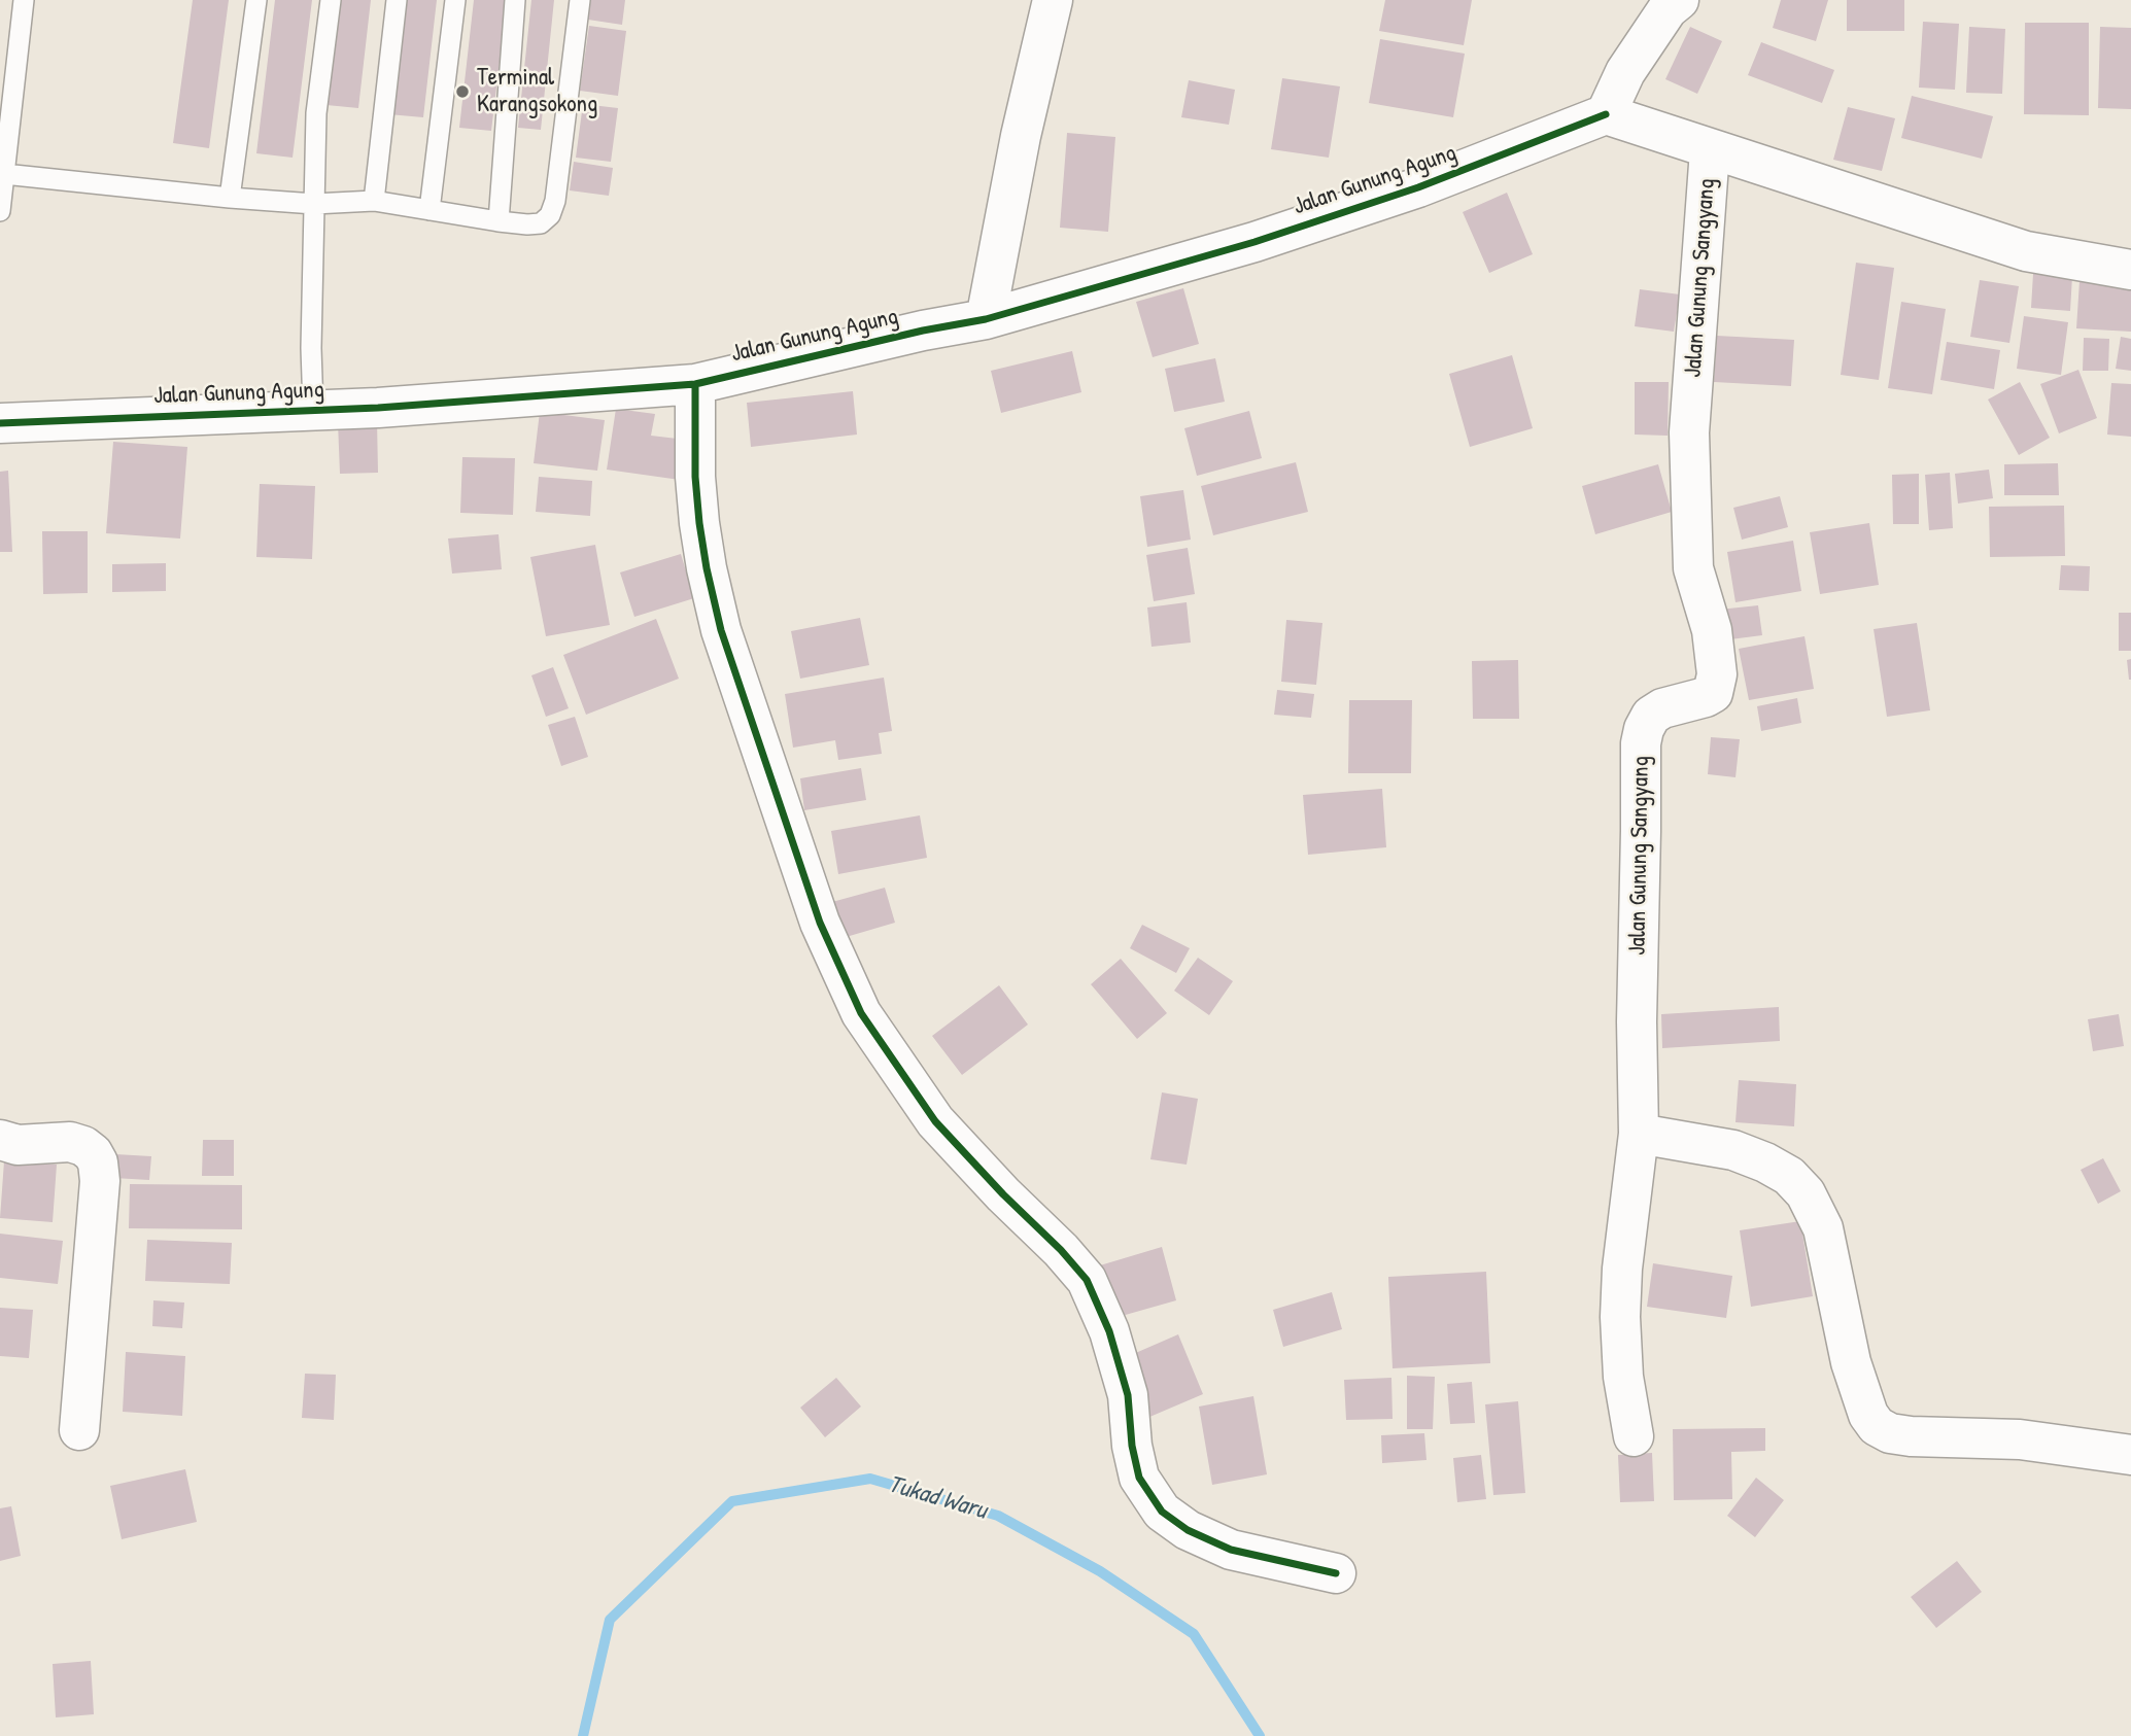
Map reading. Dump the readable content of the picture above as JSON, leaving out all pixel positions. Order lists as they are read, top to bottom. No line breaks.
{"streets":{"street":["Jalan Gunung Agung","Jalan Gunung Sangyang"]},"water":["Tukad Waru"],"places":["Terminal Karangsokong"]}
